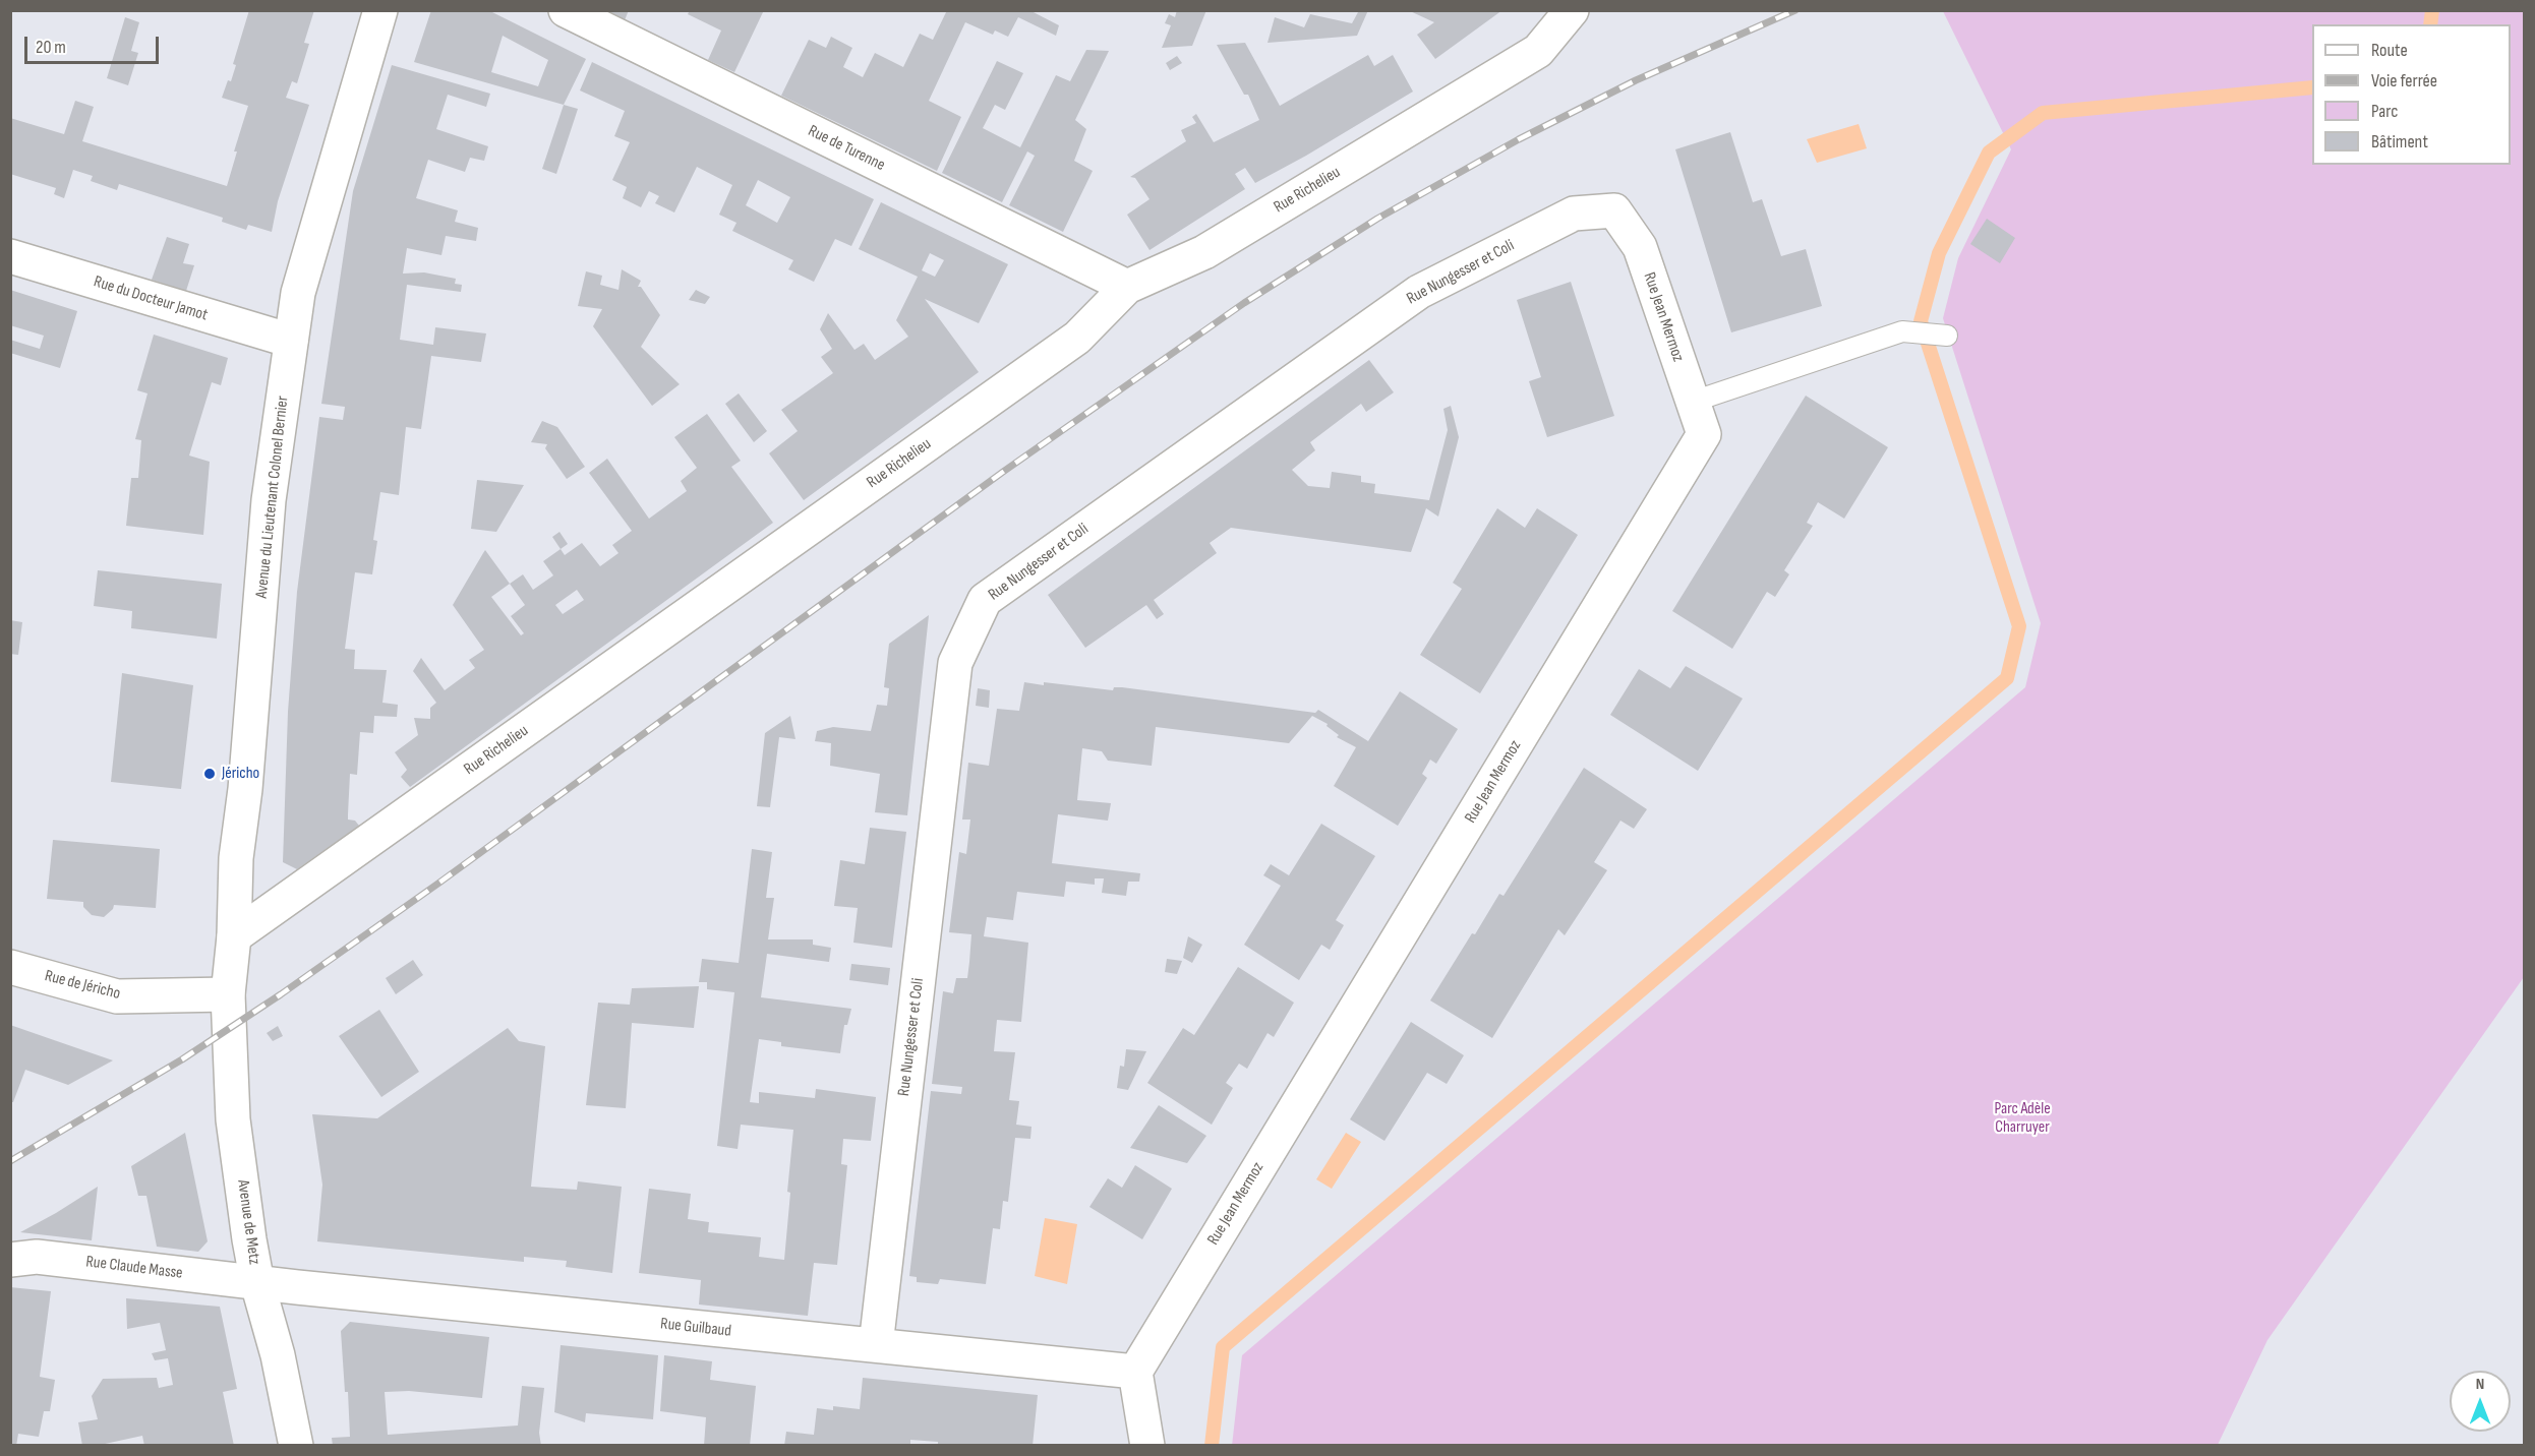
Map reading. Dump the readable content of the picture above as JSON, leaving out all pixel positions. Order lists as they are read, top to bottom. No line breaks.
{"streets":{"street":["Rue de Turenne","Rue Richelieu","Rue Nungesser et Coli","Rue du Docteur Jamot","Rue Jean Mermoz","Avenue du Lieutenant Colonel Bernier","Rue de Jéricho","Avenue de Metz","Rue Claude Masse","Rue Guilbaud"]},"crossings":[["Rue de Turenne","Rue Richelieu"],["Rue Richelieu","Avenue du Lieutenant Colonel Bernier"],["Rue Nungesser et Coli","Rue Jean Mermoz"],["Rue Nungesser et Coli","Rue Guilbaud"],["Rue du Docteur Jamot","Avenue du Lieutenant Colonel Bernier"],["Rue Jean Mermoz","Rue Guilbaud"],["Avenue du Lieutenant Colonel Bernier","Rue de Jéricho"],["Avenue du Lieutenant Colonel Bernier","Avenue de Metz"],["Rue de Jéricho","Avenue de Metz"],["Avenue de Metz","Rue Claude Masse"],["Avenue de Metz","Rue Guilbaud"],["Rue Claude Masse","Rue Guilbaud"]],"parks":["Parc Adèle Charruyer"],"places":["Jéricho"],"legend":["Route","Voie ferrée","Parc","Bâtiment"],"scale_bar":"20 m","north":"top"}
